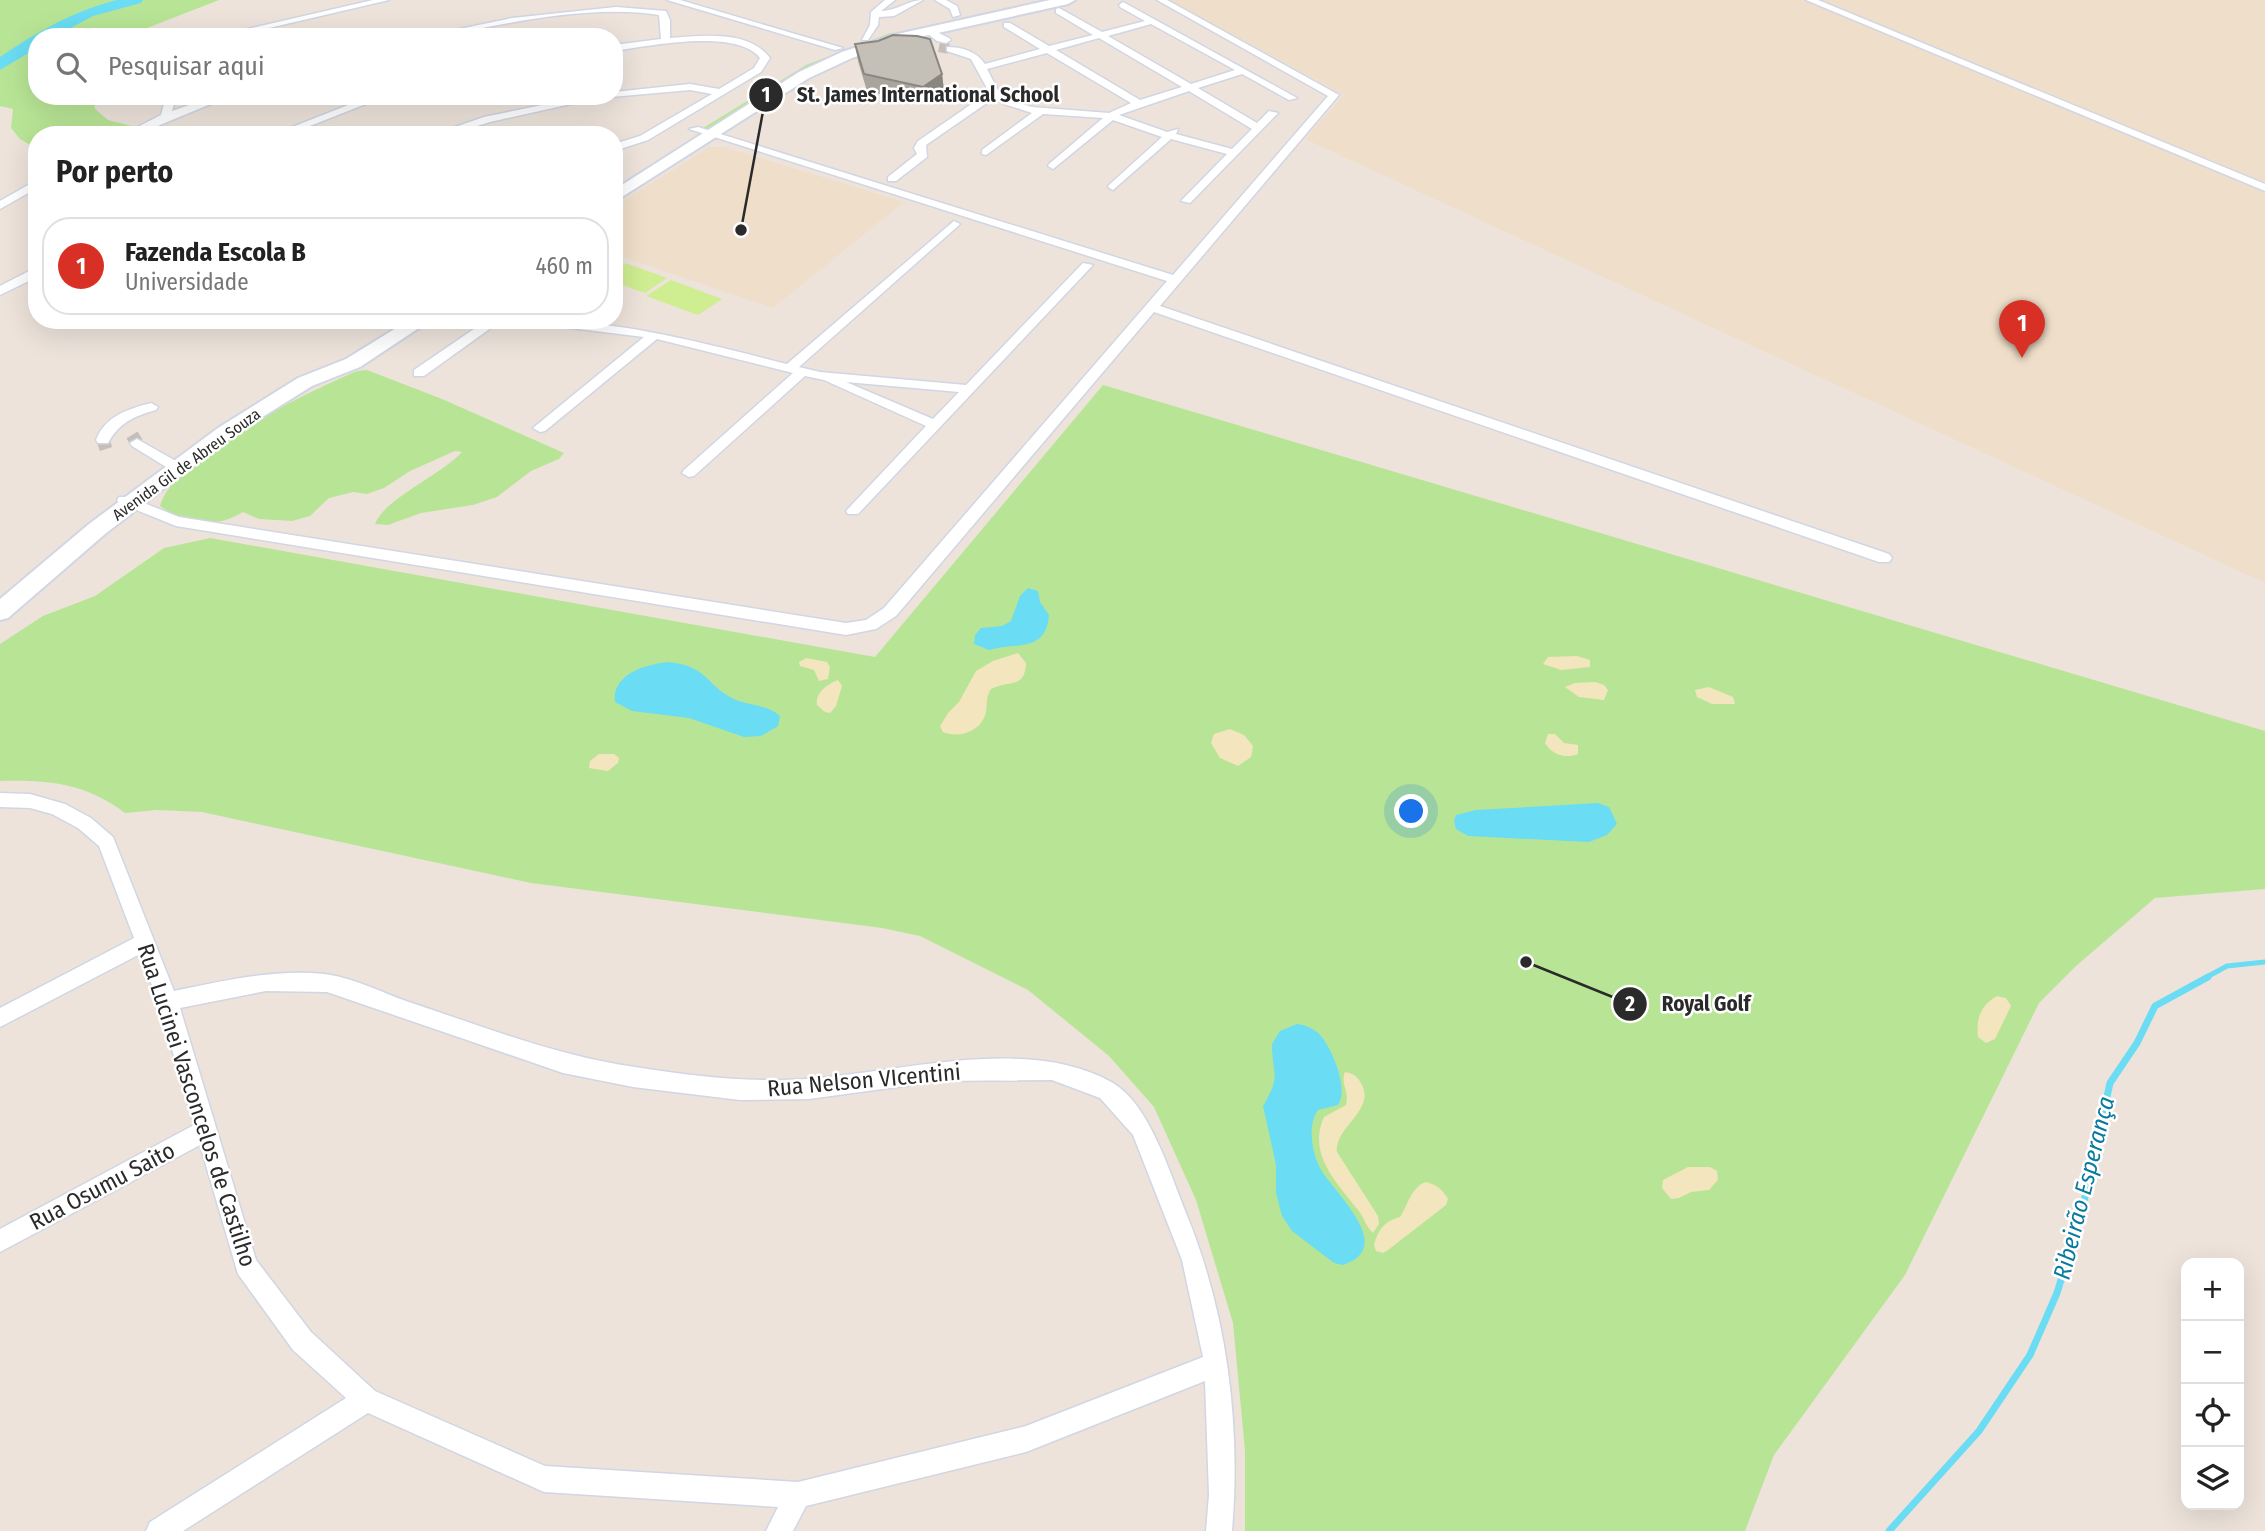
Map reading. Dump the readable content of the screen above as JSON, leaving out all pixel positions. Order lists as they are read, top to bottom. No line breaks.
{"streets":{"street":["Avenida Gil de Abreu Souza","Rua Nelson VIcentini","Rua Lucinei Vasconcelos de Castilho","Rua Osumu Saito"]},"crossings":[["Rua Nelson VIcentini","Rua Lucinei Vasconcelos de Castilho"],["Rua Lucinei Vasconcelos de Castilho","Rua Osumu Saito"]],"water":["Ribeirão Esperança"],"places":["St. James International School","Royal Golf"],"page":{"search":"Pesquisar aqui","heading":"Por perto","list":[{"mark":"1","name":"Fazenda Escola B","note":"Universidade","value":"460 m"}],"pins":"1","map_buttons":["+","−"]}}
